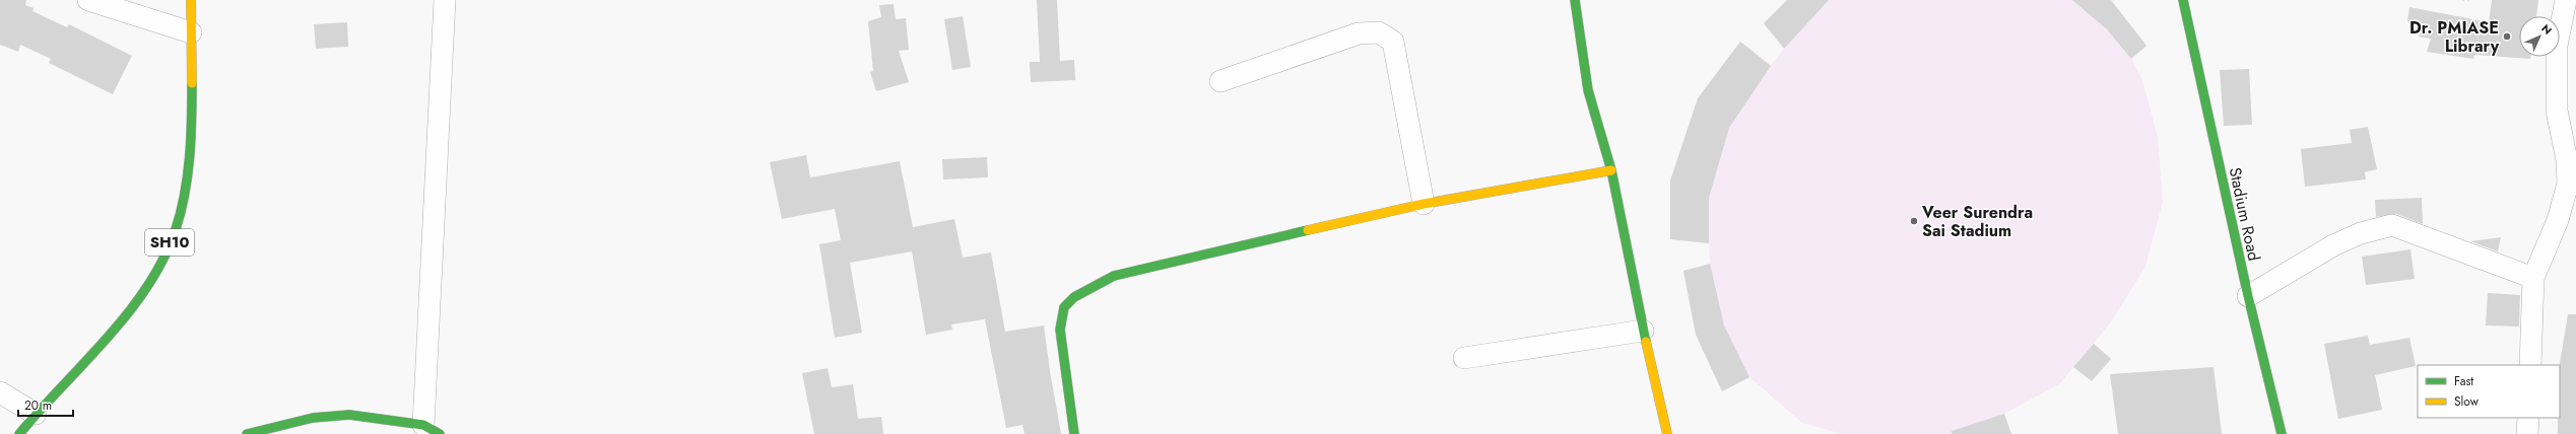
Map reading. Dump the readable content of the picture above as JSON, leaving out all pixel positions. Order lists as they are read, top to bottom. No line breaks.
{"streets":{"street":["Stadium Road","SH10"]},"places":["Dr. PMIASE Library","Veer Surendra Sai Stadium"],"legend":["Fast","Slow"],"scale_bar":"20 m","north":"top right"}
